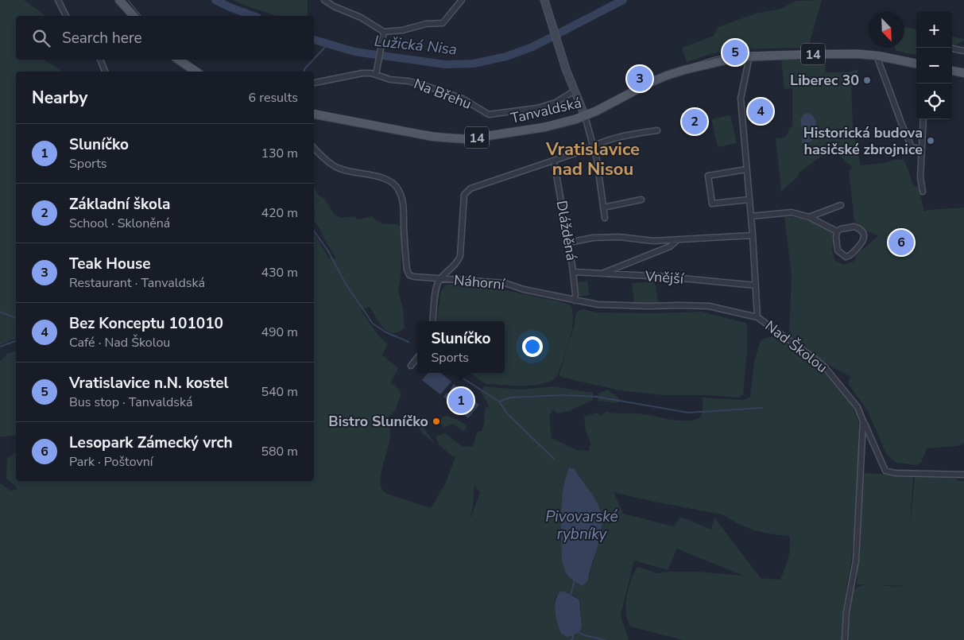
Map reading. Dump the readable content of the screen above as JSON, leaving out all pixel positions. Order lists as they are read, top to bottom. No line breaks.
{"streets":{"main road":["14","Tanvaldská"],"street":["Na Břehu","Dlážděná","Vnější","Náhorní","Nad Školou"]},"crossings":[["Tanvaldská","Nad Školou"],["Dlážděná","Vnější"],["Dlážděná","Náhorní"],["Vnější","Nad Školou"],["Náhorní","Nad Školou"]],"districts":["Vratislavice nad Nisou"],"water":["Lužická Nisa","Pivovarské rybníky"],"places":["Liberec 30","Historická budova hasičské zbrojnice","Bistro Sluníčko"],"north":"bottom right","page":{"map_buttons":["+","−"],"search":"Search here","pins":["5","3","4","2","6","1"],"heading":["Nearby","6 results"],"list":[{"mark":"1","name":"Sluníčko","note":"Sports","value":"130 m"},{"mark":"2","name":"Základní škola","note":"School · Skloněná","value":"420 m"},{"mark":"3","name":"Teak House","note":"Restaurant · Tanvaldská","value":"430 m"},{"mark":"4","name":"Bez Konceptu 101010","note":"Café · Nad Školou","value":"490 m"},{"mark":"5","name":"Vratislavice n.N. kostel","note":"Bus stop · Tanvaldská","value":"540 m"},{"mark":"6","name":"Lesopark Zámecký vrch","note":"Park · Poštovní","value":"580 m"}],"popup":["Sluníčko","Sports"]}}
